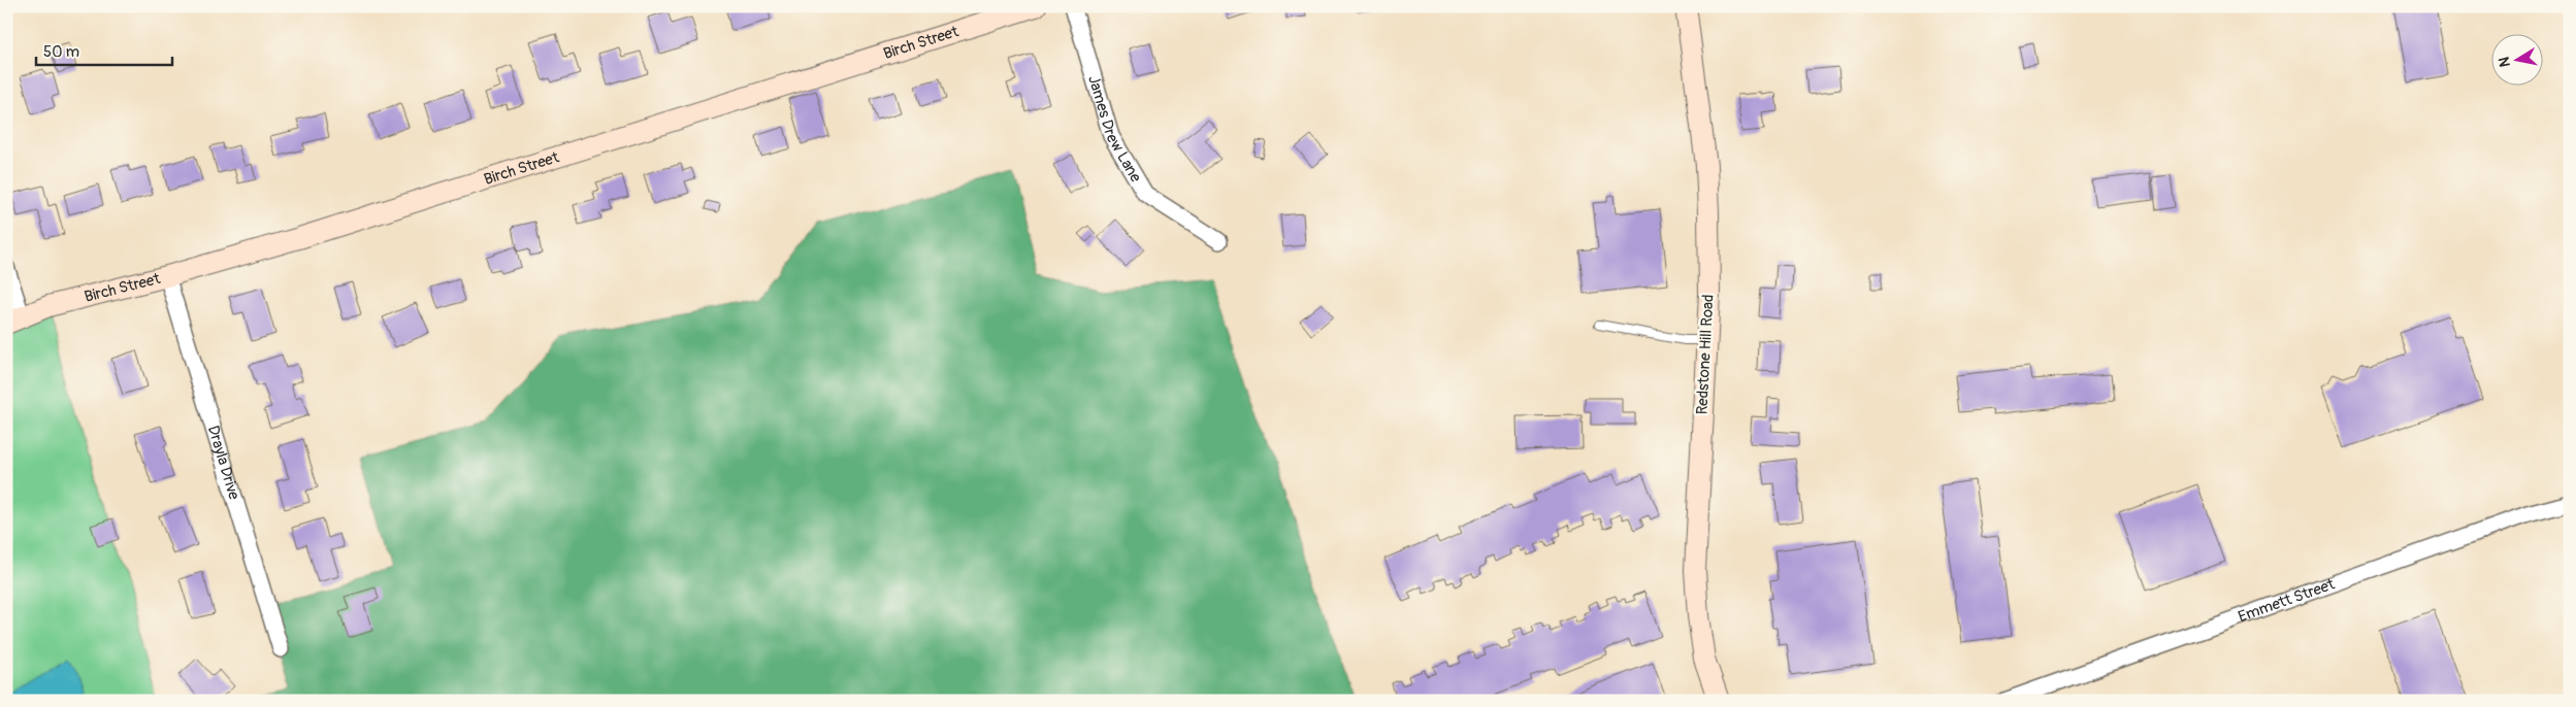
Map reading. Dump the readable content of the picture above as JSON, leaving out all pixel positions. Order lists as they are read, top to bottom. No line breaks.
{"streets":{"main road":["Birch Street","Redstone Hill Road"],"street":["James Drew Lane","Drayla Drive","Emmett Street"]},"crossings":[["Birch Street","Drayla Drive"]],"scale_bar":"50 m","north":"left"}
